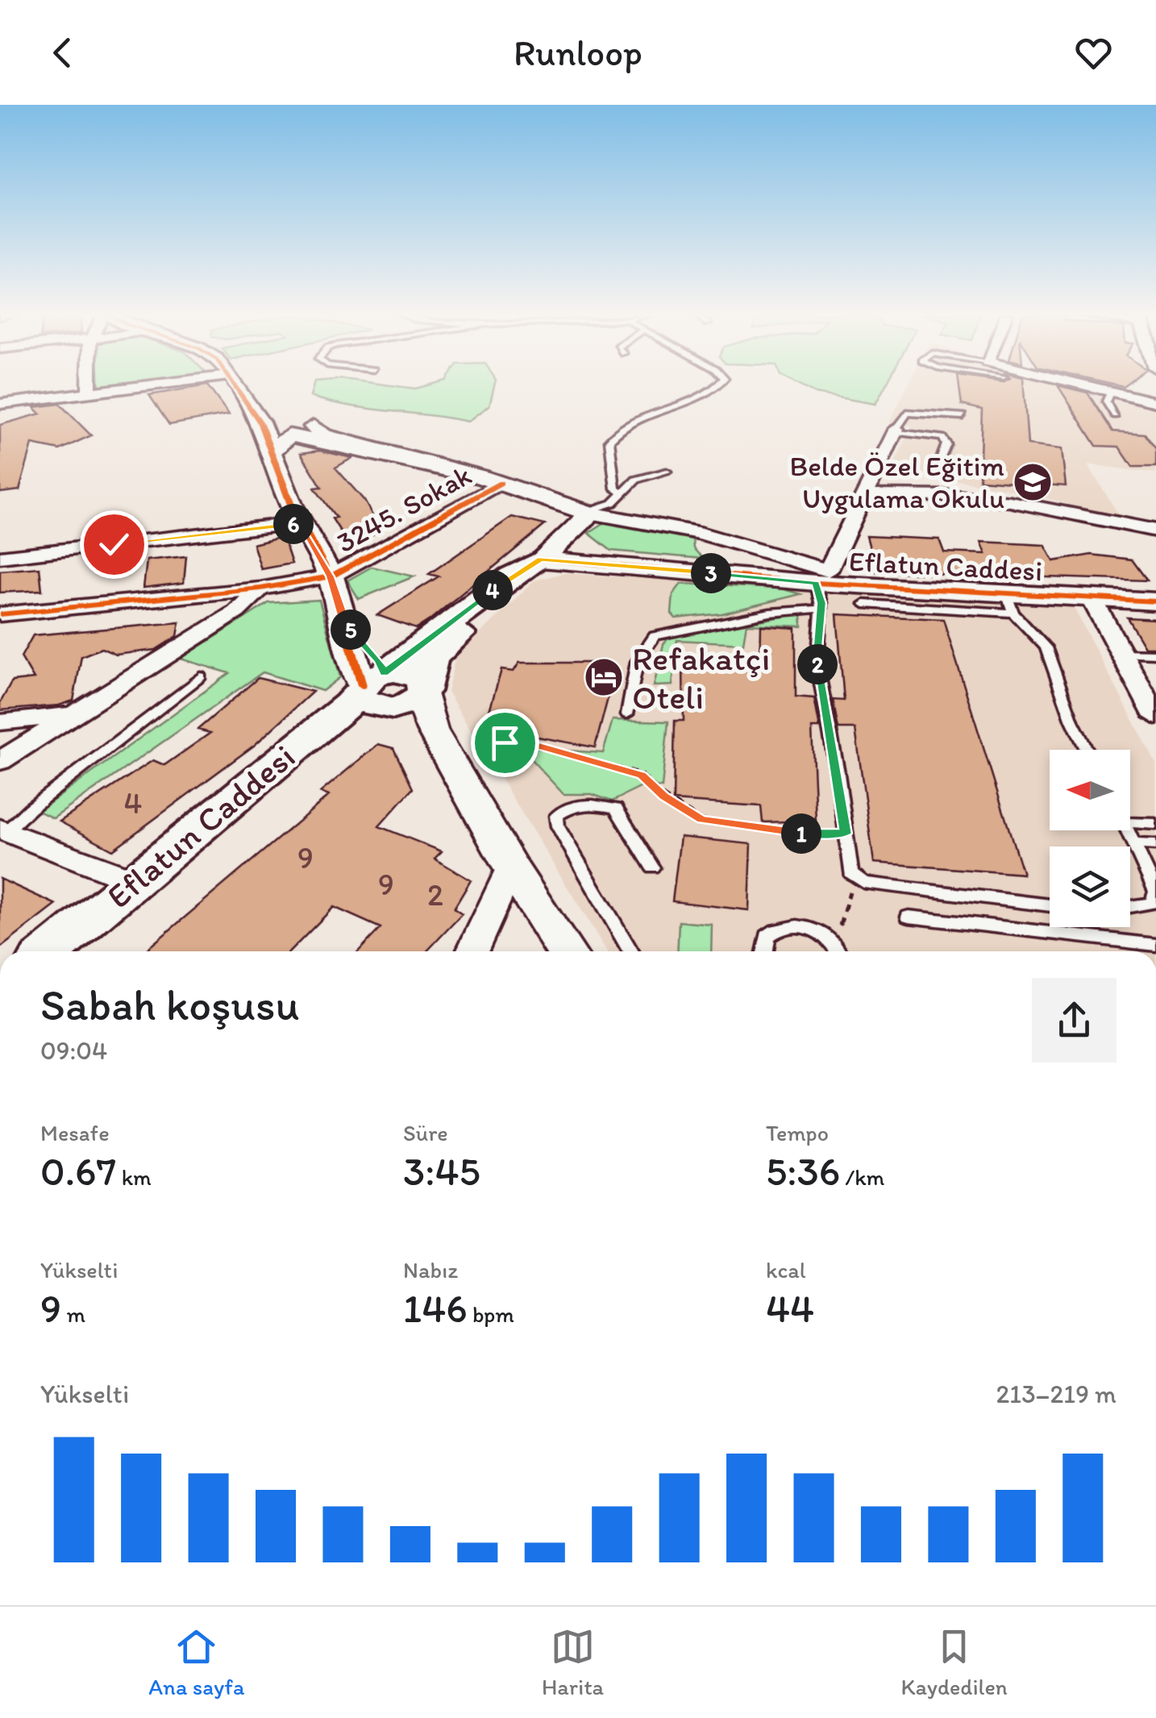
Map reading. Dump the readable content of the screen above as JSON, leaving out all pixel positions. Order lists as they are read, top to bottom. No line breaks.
{"streets":{"main road":["Eflatun Caddesi"],"street":["3245. Sokak"]},"places":{"school or university":["Belde Özel Eğitim Uygulama Okulu"],"hotel":["Refakatçi Oteli"]},"house_numbers":["4","9","9","2"],"north":"left","page":{"header":"Runloop","pins":["6","3","4","5","2","1"],"heading":["Sabah koşusu","09:04"],"stats":[["Mesafe","0.67 km"],["Süre","3:45"],["Tempo","5:36 /km"],["Yükselti","9 m"],["Nabız","146 bpm"],["kcal","44"]],"chart":["Yükselti","213–219 m"],"tabs":["Ana sayfa","Harita","Kaydedilen"]}}
